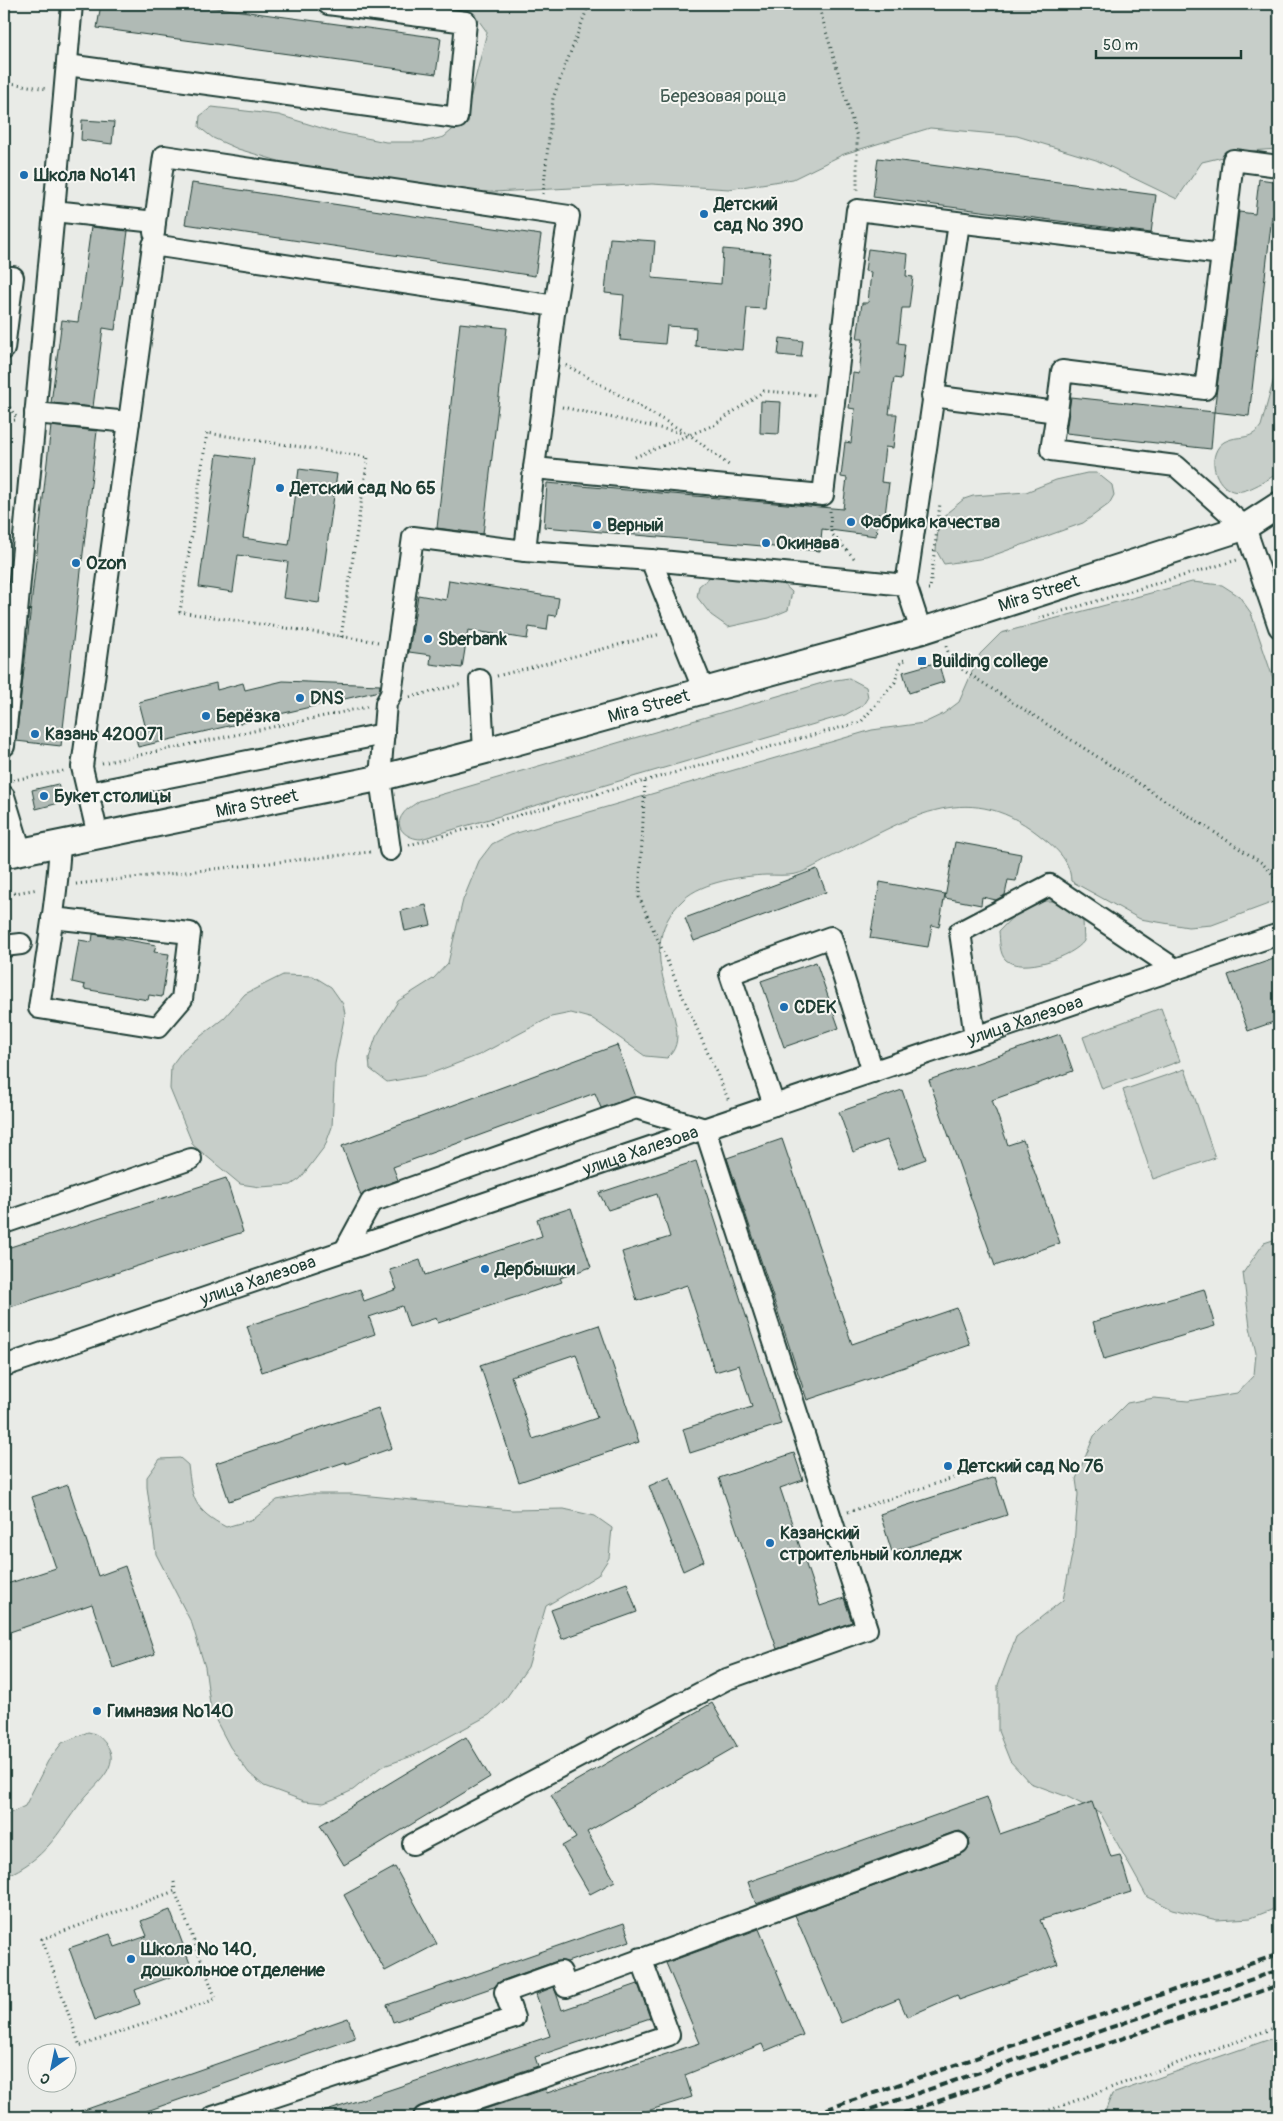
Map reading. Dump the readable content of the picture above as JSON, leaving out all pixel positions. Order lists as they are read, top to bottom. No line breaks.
{"streets":{"main road":["Mira Street"],"street":["улица Халезова"]},"parks":["Березовая роща"],"places":{"other":["Школа №141","Детский сад № 390","Детский сад № 65","Фабрика качества","Верный","Окинава","Ozon","Sberbank","DNS","Берёзка","Казань 420071","Букет столицы","CDEK","Дербышки","Детский сад № 76","Казанский строительный колледж","Гимназия №140","Школа № 140, дошкольное отделение"],"transit":["Building college"]},"scale_bar":"50 m","north":"bottom left"}
